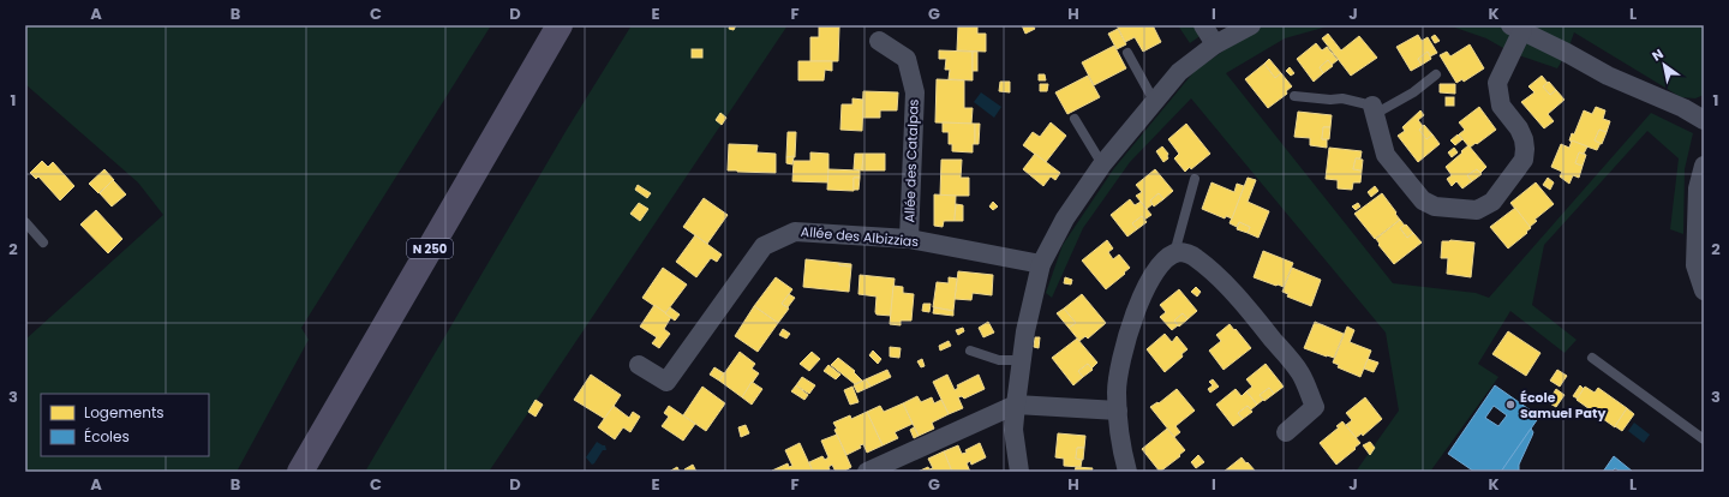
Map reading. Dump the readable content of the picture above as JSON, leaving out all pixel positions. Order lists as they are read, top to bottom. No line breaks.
{"streets":{"main road":["N 250"],"street":["Allée des Catalpas","Allée des Albizzias"]},"crossings":[["Allée des Catalpas","Allée des Albizzias"]],"places":["École Samuel Paty"],"legend":["Logements","Écoles"],"north":"top left","grid":{"columns":["A","B","C","D","E","F","G","H","I","J","K","L"],"rows":["1","2","3"]}}
